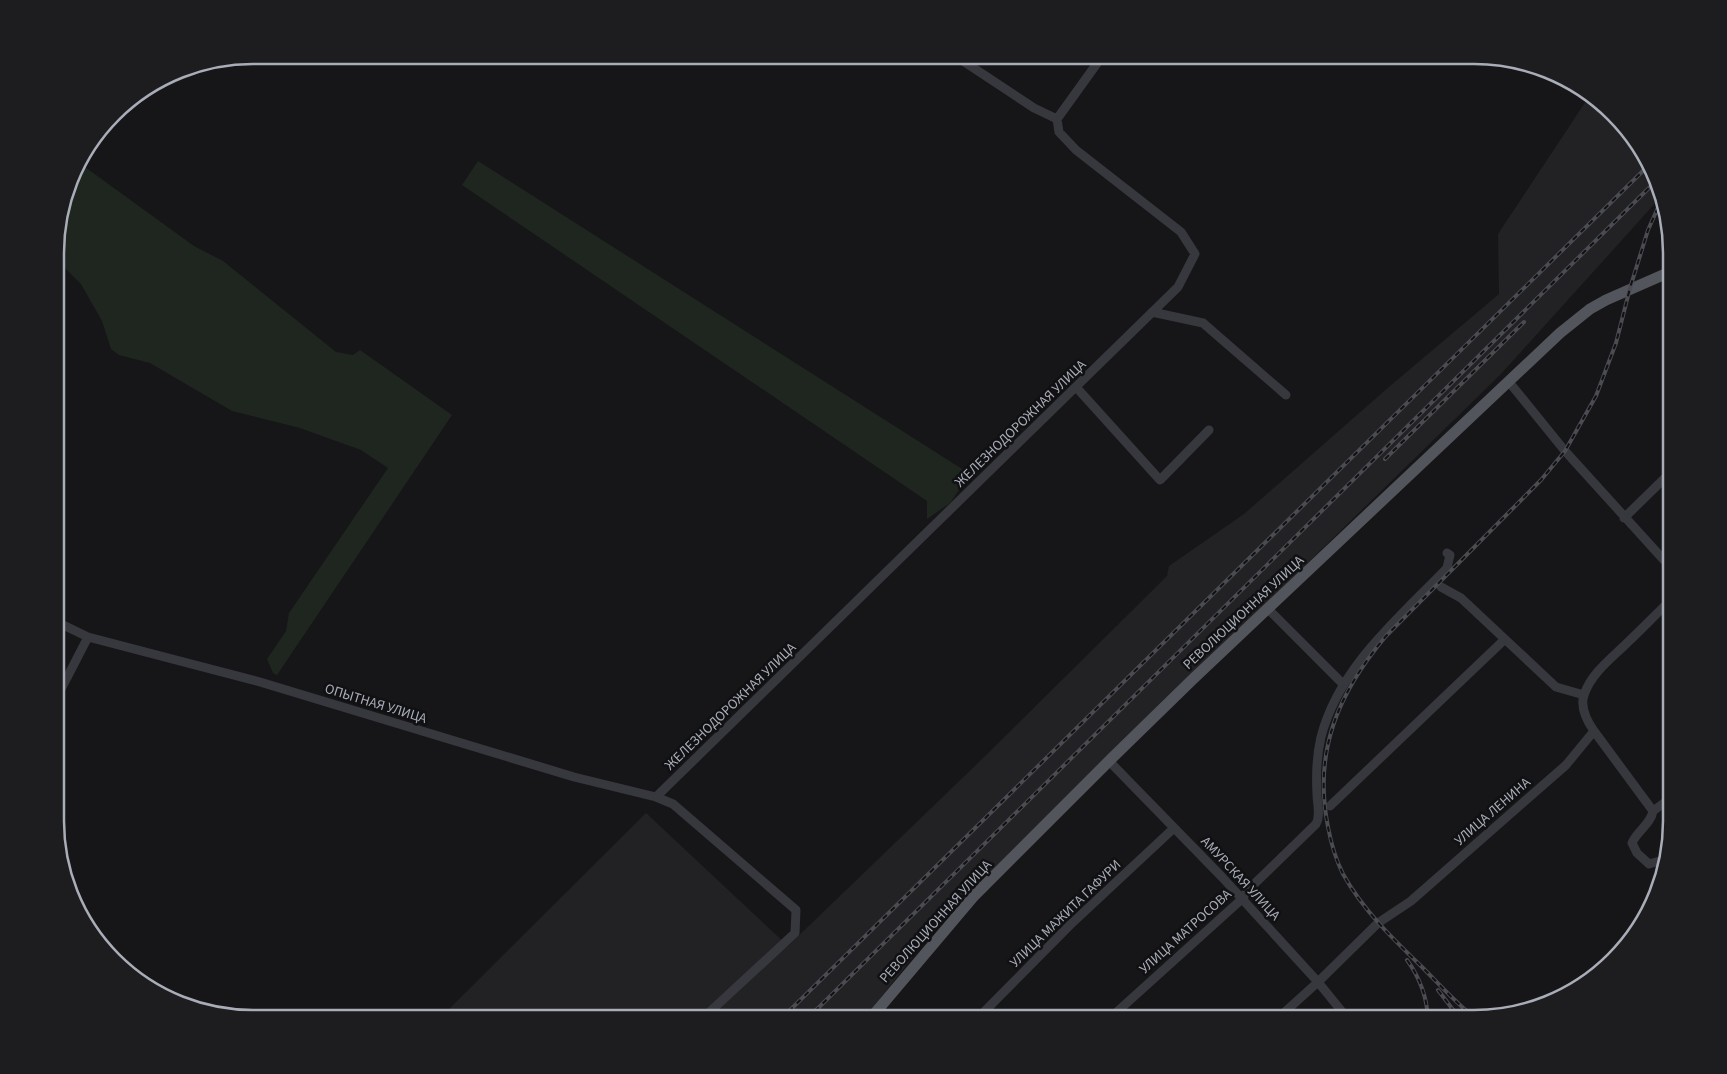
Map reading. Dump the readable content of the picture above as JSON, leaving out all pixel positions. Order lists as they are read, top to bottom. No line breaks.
{"streets":{"main road":["РЕВОЛЮЦИОННАЯ УЛИЦА"],"street":["ЖЕЛЕЗНОДОРОЖНАЯ УЛИЦА","ОПЫТНАЯ УЛИЦА","УЛИЦА ЛЕНИНА","АМУРСКАЯ УЛИЦА","УЛИЦА МАЖИТА ГАФУРИ","УЛИЦА МАТРОСОВА"]},"crossings":[["ЖЕЛЕЗНОДОРОЖНАЯ УЛИЦА","ОПЫТНАЯ УЛИЦА"],["РЕВОЛЮЦИОННАЯ УЛИЦА","АМУРСКАЯ УЛИЦА"],["УЛИЦА ЛЕНИНА","АМУРСКАЯ УЛИЦА"],["АМУРСКАЯ УЛИЦА","УЛИЦА МАЖИТА ГАФУРИ"],["АМУРСКАЯ УЛИЦА","УЛИЦА МАТРОСОВА"]]}
